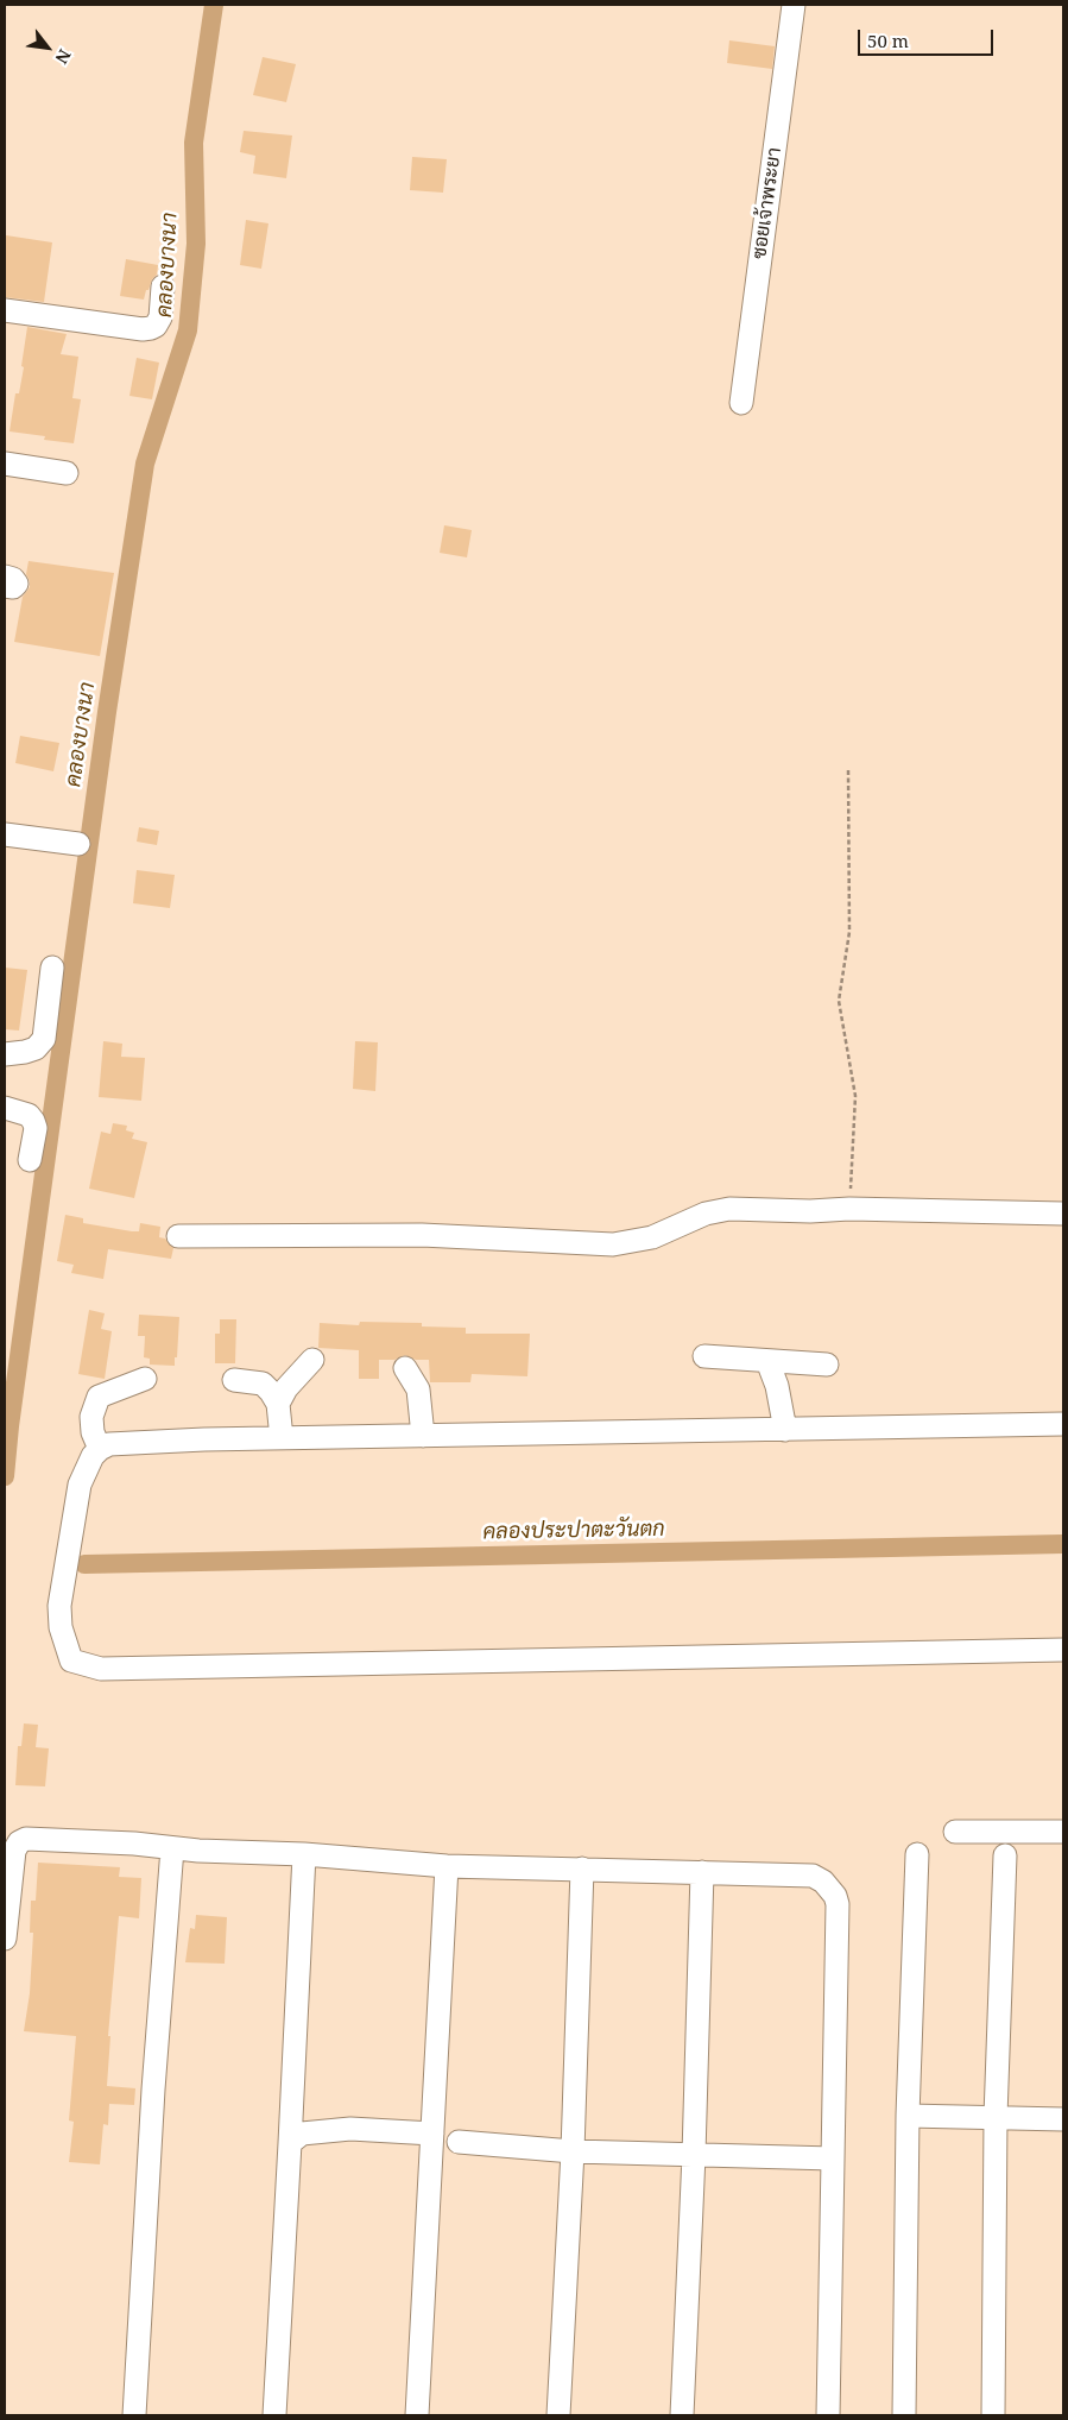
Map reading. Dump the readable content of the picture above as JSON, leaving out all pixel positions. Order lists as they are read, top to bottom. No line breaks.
{"streets":{"street":["ซอยเจ้าพระยา"]},"water":["คลองบางนา","คลองประปาตะวันตก"],"scale_bar":"50 m","north":"bottom right"}
